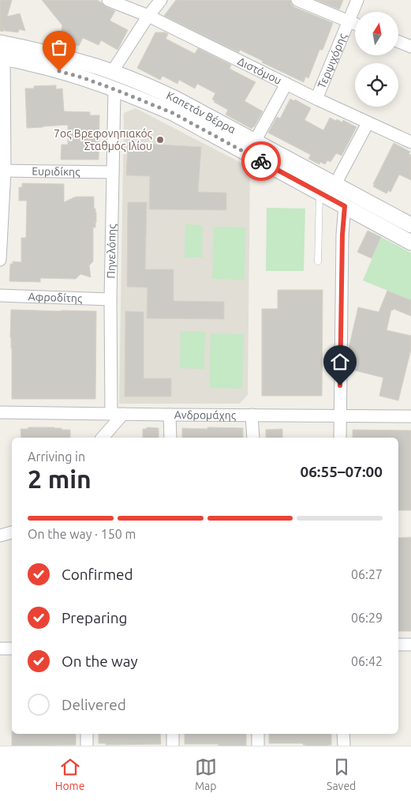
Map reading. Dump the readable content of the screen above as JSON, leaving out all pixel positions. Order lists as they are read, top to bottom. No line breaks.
{"streets":{"street":["Τερψιχόρης","Διστόμου","Καπετάν Βέρρα","Ευριδίκης","Πηνελόπης","Αφροδίτης","Ανδρομάχης"]},"crossings":[["Τερψιχόρης","Διστόμου"],["Καπετάν Βέρρα","Πηνελόπης"],["Ευριδίκης","Πηνελόπης"],["Πηνελόπης","Αφροδίτης"],["Πηνελόπης","Ανδρομάχης"]],"places":["7ος Βρεφονηπιακός Σταθμός Ιλίου"],"north":"top","page":{"heading":["2 min","Arriving in","06:55–07:00"],"bar":"On the way · 150 m","list":[["Confirmed","06:27"],["Preparing","06:29"],["On the way","06:42"],"Delivered"],"tabs":["Home","Map","Saved"]}}
